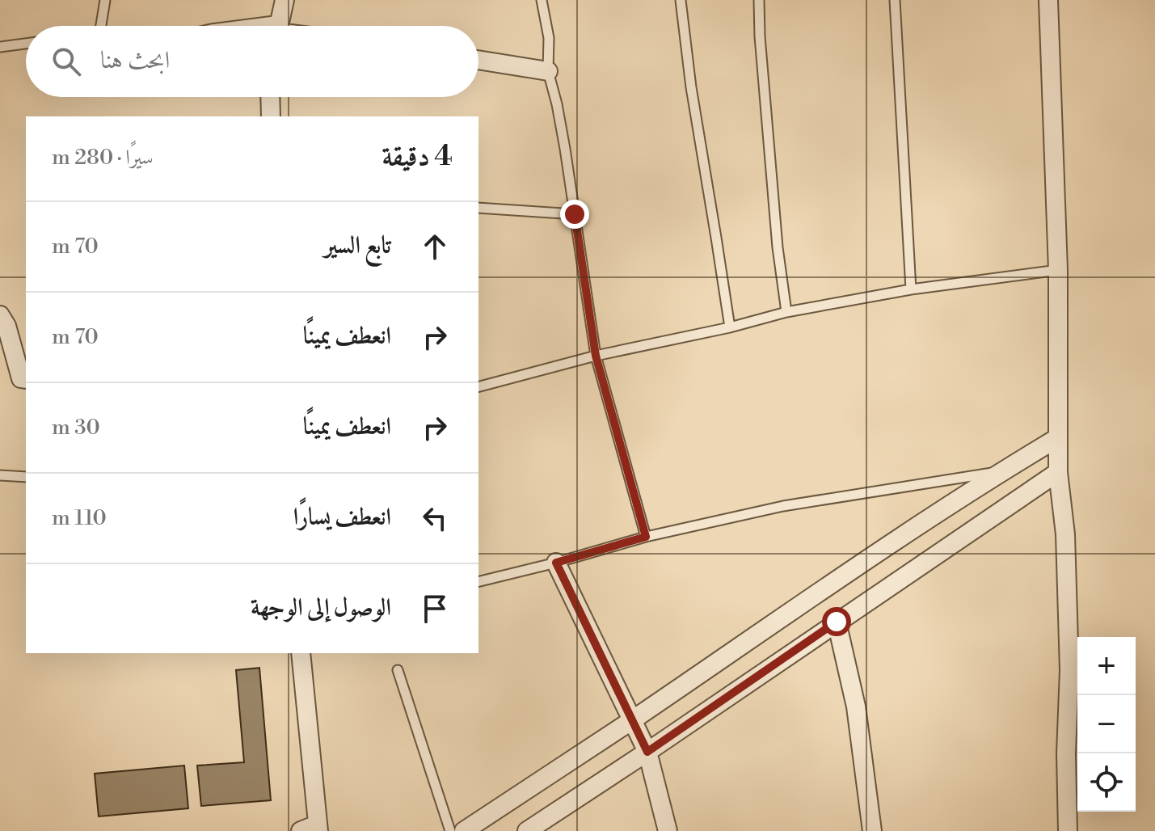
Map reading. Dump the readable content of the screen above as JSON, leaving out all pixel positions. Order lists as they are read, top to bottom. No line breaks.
{"page":{"search":"ابحث هنا","heading":["4 دقيقة","سيرًا · 280 m"],"list":[["تابع السير","70 m"],["انعطف يمينًا","70 m"],["انعطف يمينًا","30 m"],["انعطف يسارًا","110 m"],"الوصول إلى الوجهة"],"map_buttons":["+","−"]}}
